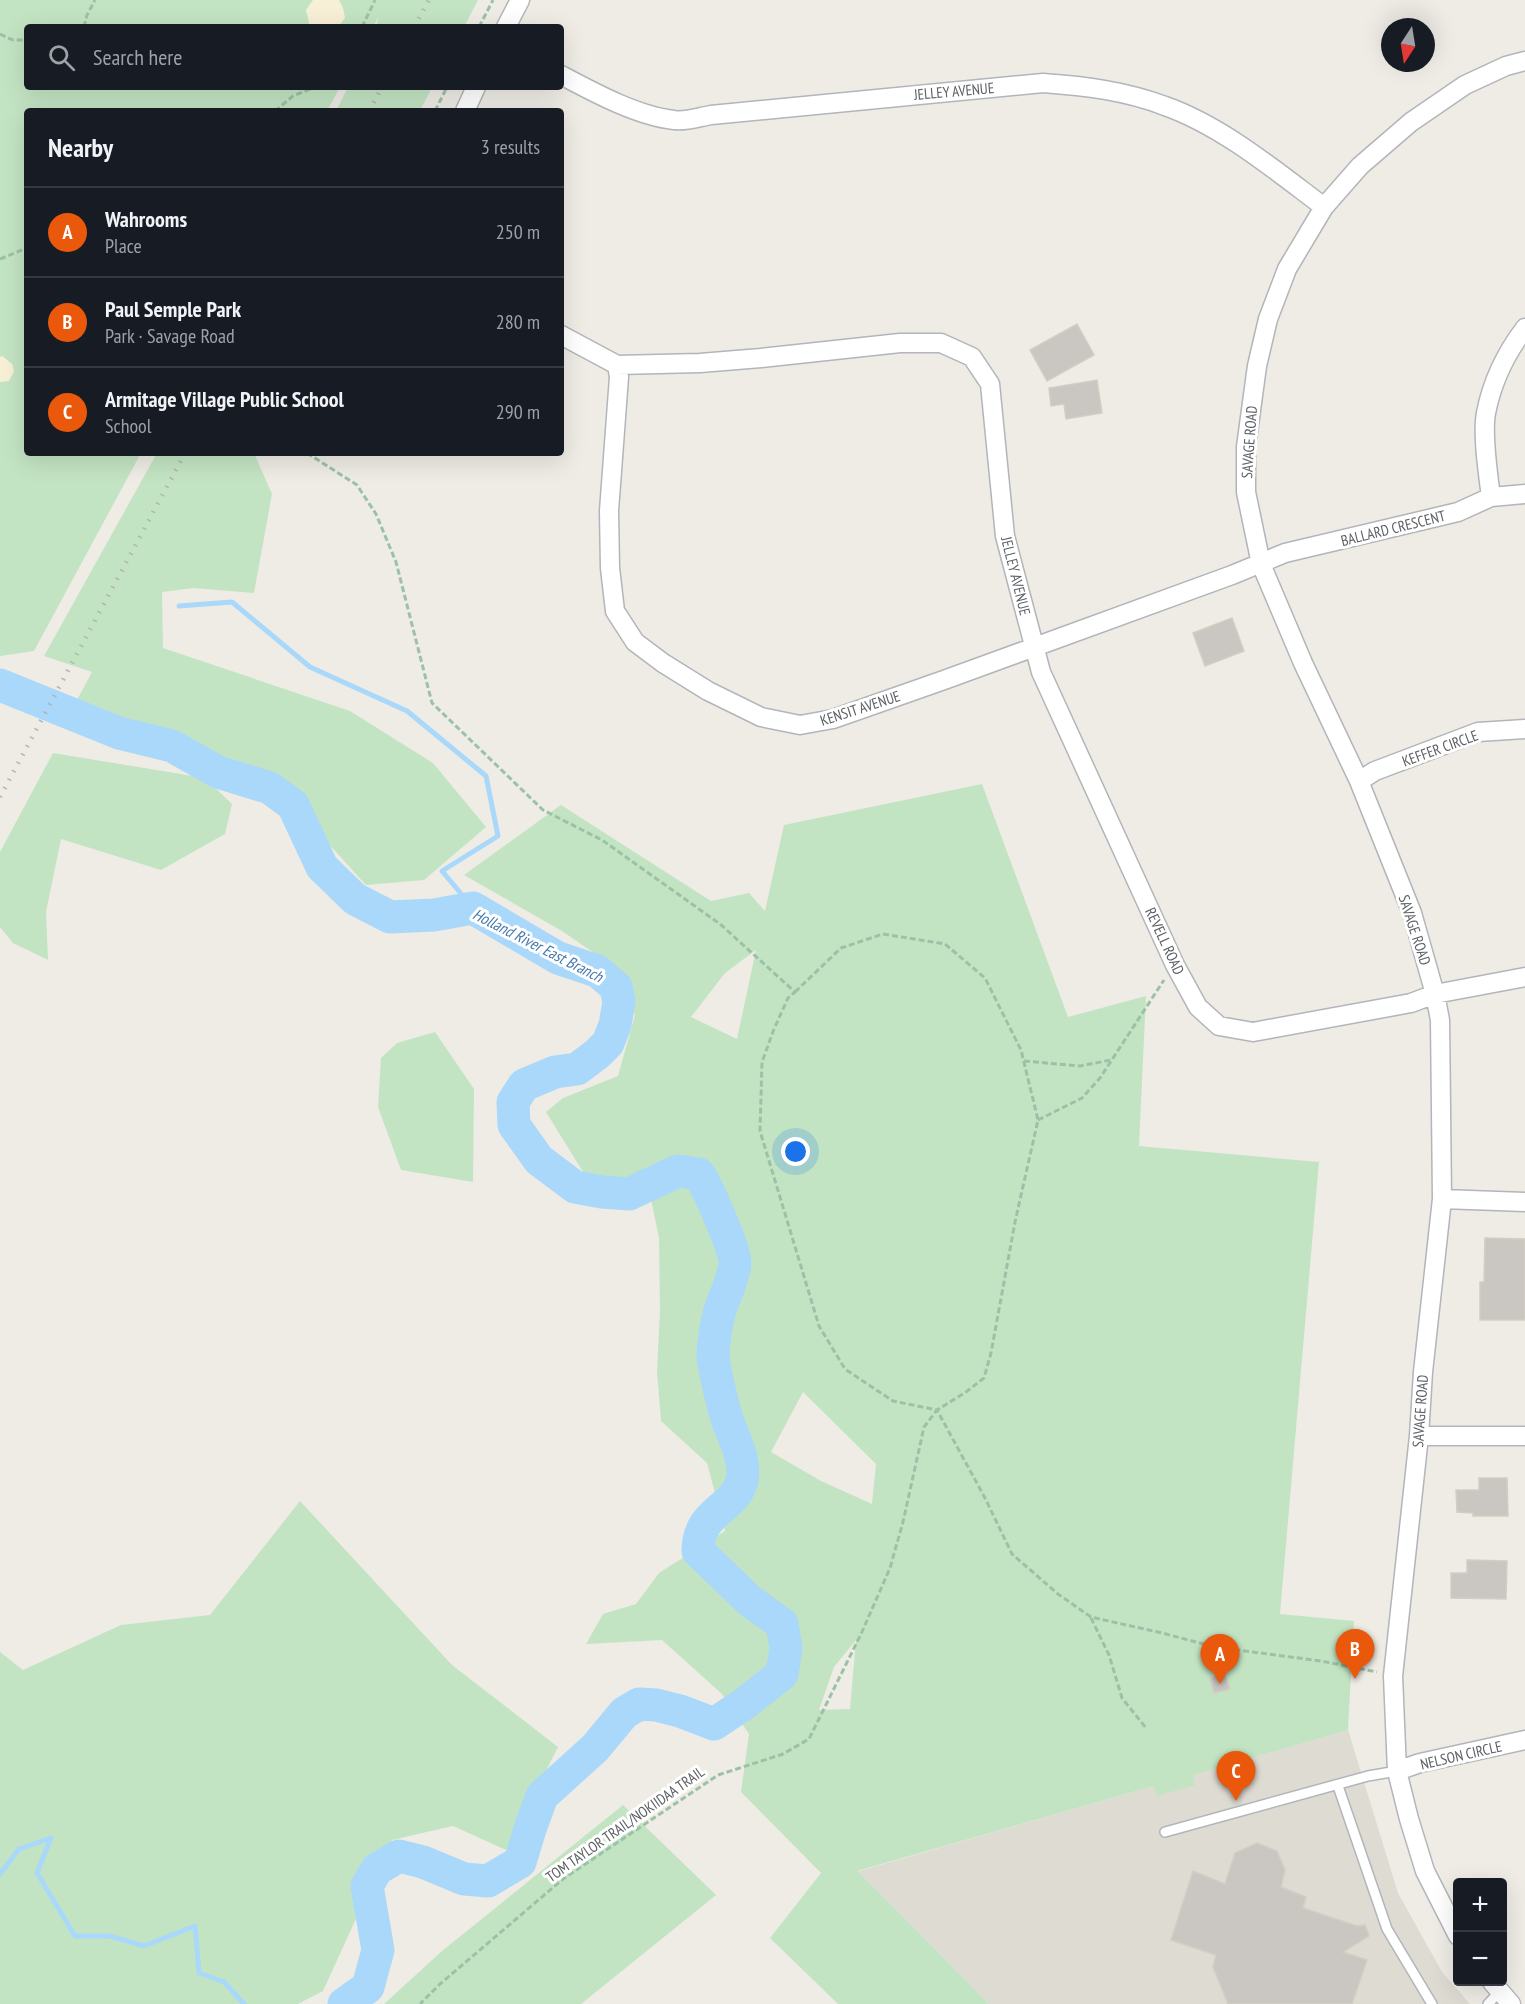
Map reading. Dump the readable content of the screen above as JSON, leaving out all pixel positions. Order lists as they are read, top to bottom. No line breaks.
{"streets":{"street":["JELLEY AVENUE","SAVAGE ROAD","BALLARD CRESCENT","KENSIT AVENUE","KEFFER CIRCLE","REVELL ROAD","NELSON CIRCLE"],"path":["TOM TAYLOR TRAIL/NOKIIDAA TRAIL"]},"crossings":[["JELLEY AVENUE","SAVAGE ROAD"],["JELLEY AVENUE","KENSIT AVENUE"],["JELLEY AVENUE","REVELL ROAD"],["SAVAGE ROAD","BALLARD CRESCENT"],["SAVAGE ROAD","KENSIT AVENUE"],["SAVAGE ROAD","KEFFER CIRCLE"],["SAVAGE ROAD","REVELL ROAD"],["SAVAGE ROAD","NELSON CIRCLE"],["BALLARD CRESCENT","KENSIT AVENUE"],["KENSIT AVENUE","REVELL ROAD"]],"water":["Holland River East Branch"],"north":"bottom","page":{"search":"Search here","heading":["Nearby","3 results"],"list":[{"mark":"A","name":"Wahrooms","note":"Place","value":"250 m"},{"mark":"B","name":"Paul Semple Park","note":"Park · Savage Road","value":"280 m"},{"mark":"C","name":"Armitage Village Public School","note":"School","value":"290 m"}],"pins":["B","A","C"],"map_buttons":["+","−"]}}
